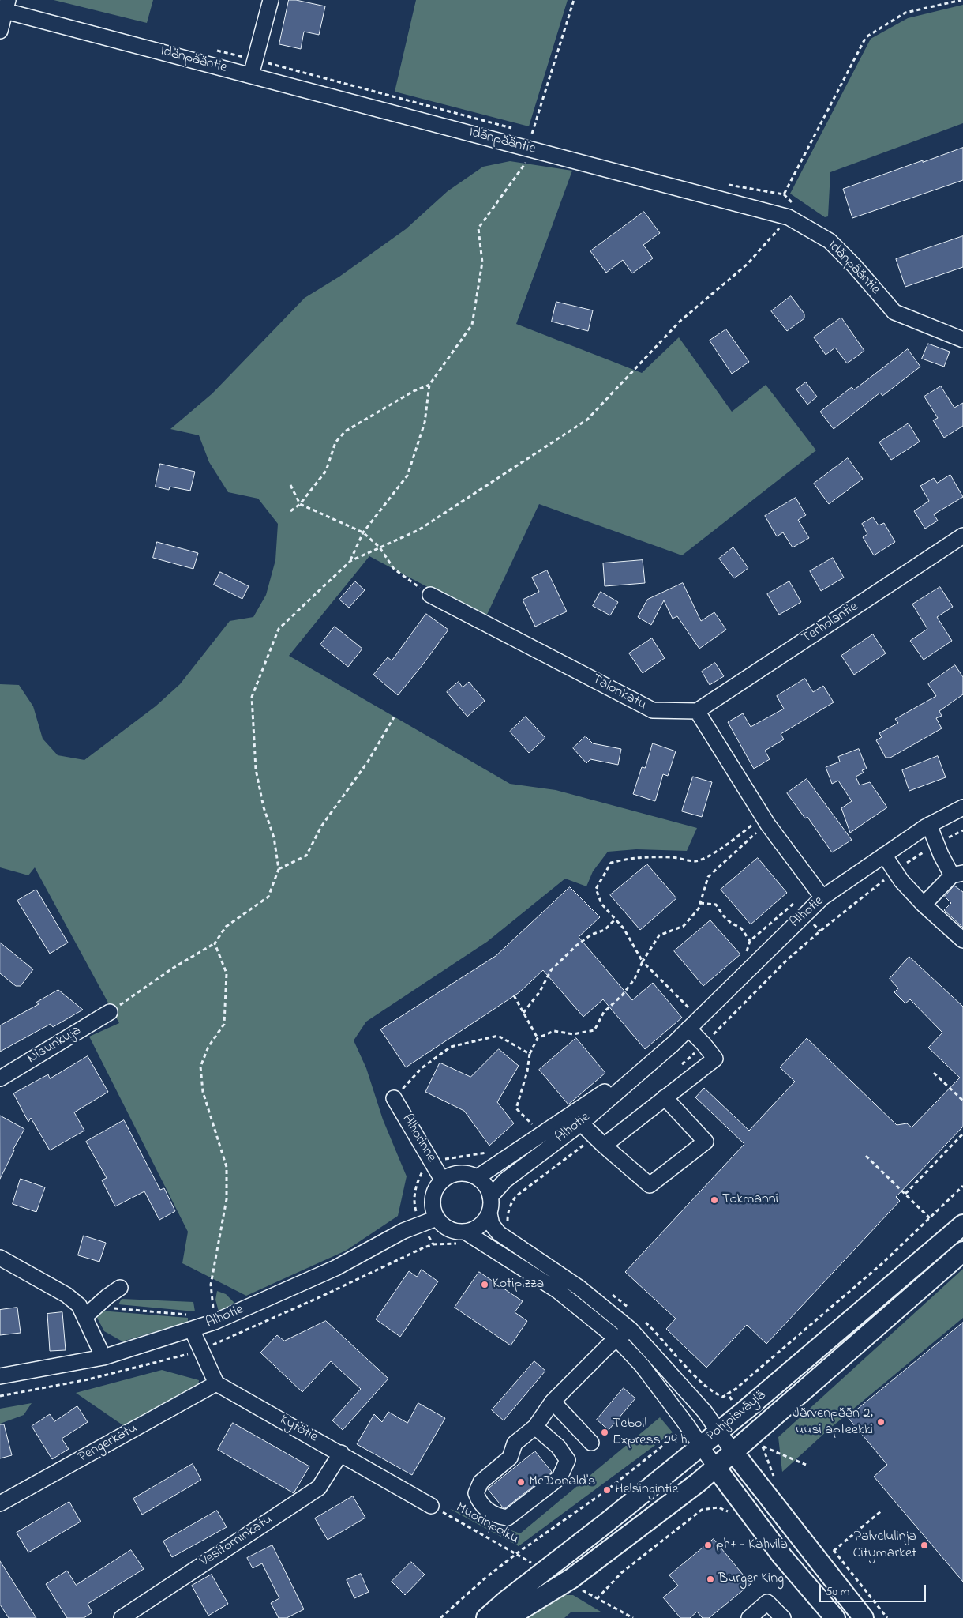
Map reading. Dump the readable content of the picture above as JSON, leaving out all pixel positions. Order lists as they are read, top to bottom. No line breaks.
{"streets":{"main road":["Pohjoisväylä"],"street":["Idänpääntie","Terholantie","Talonkatu","Alhotie","Nisunkuja","Alhorinne","Kytötie","Pengerkatu","Vesitorninkatu"],"path":["Muorinpolku"]},"crossings":[["Terholantie","Talonkatu"],["Alhotie","Alhorinne"],["Kytötie","Pengerkatu"],["Kytötie","Muorinpolku"],["Kytötie","Vesitorninkatu"]],"places":["Tokmanni","Kotipizza","Järvenpään 2. uusi apteekki","Teboil Express 24 h","McDonald's","Helsingintie","ph7 - Kahvila","Palvelulinja Citymarket","Burger King"],"scale_bar":"50 m"}
